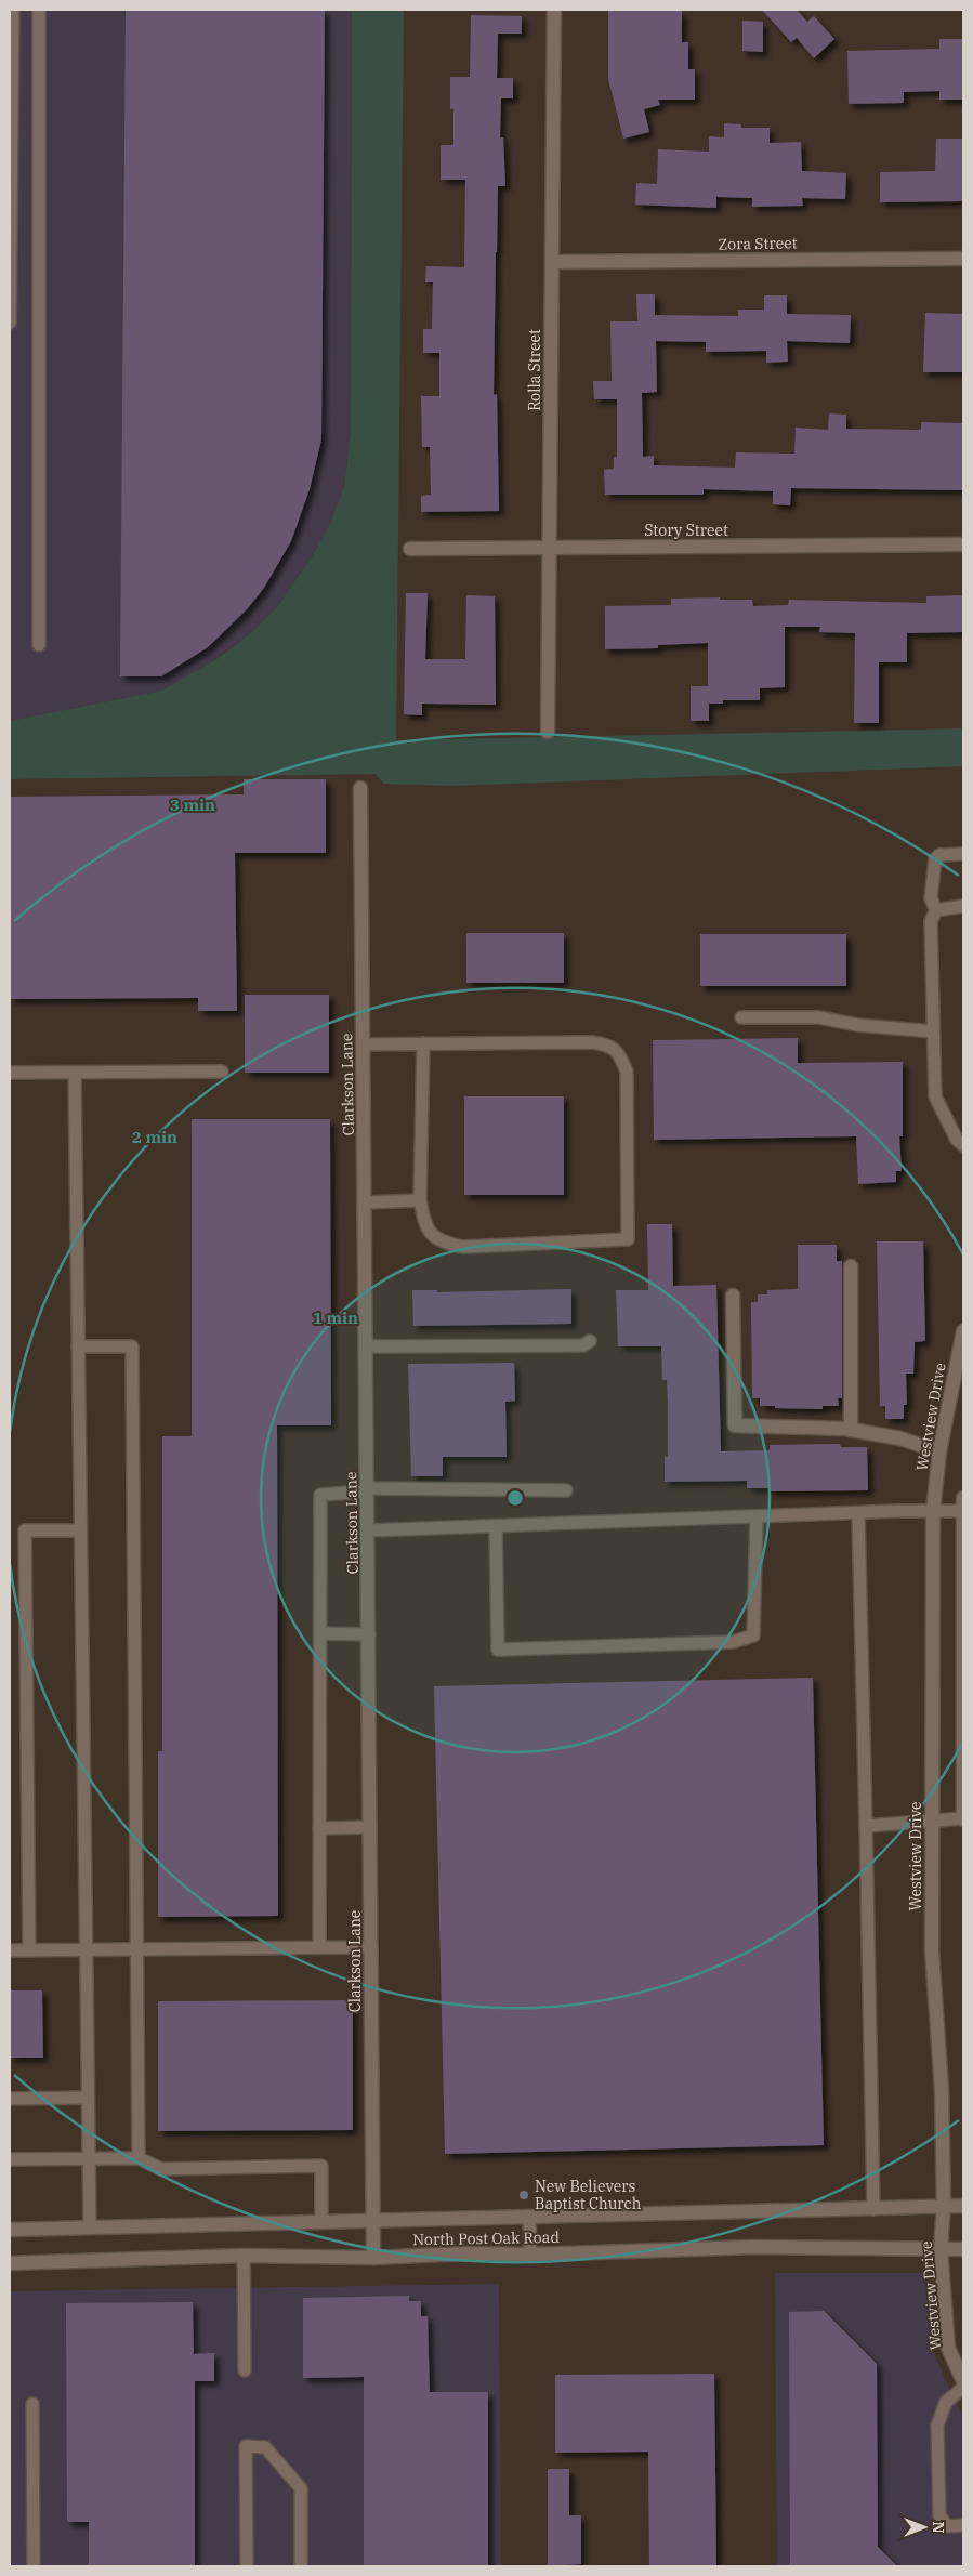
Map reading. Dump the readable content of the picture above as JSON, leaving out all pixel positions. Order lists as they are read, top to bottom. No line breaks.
{"streets":{"street":["Zora Street","Rolla Street","Story Street","Clarkson Lane","Westview Drive","North Post Oak Road"]},"crossings":[["Zora Street","Rolla Street"],["Rolla Street","Story Street"],["Clarkson Lane","North Post Oak Road"],["Westview Drive","North Post Oak Road"]],"places":["New Believers Baptist Church"],"north":"right","rings":["3 min","2 min","1 min"]}
